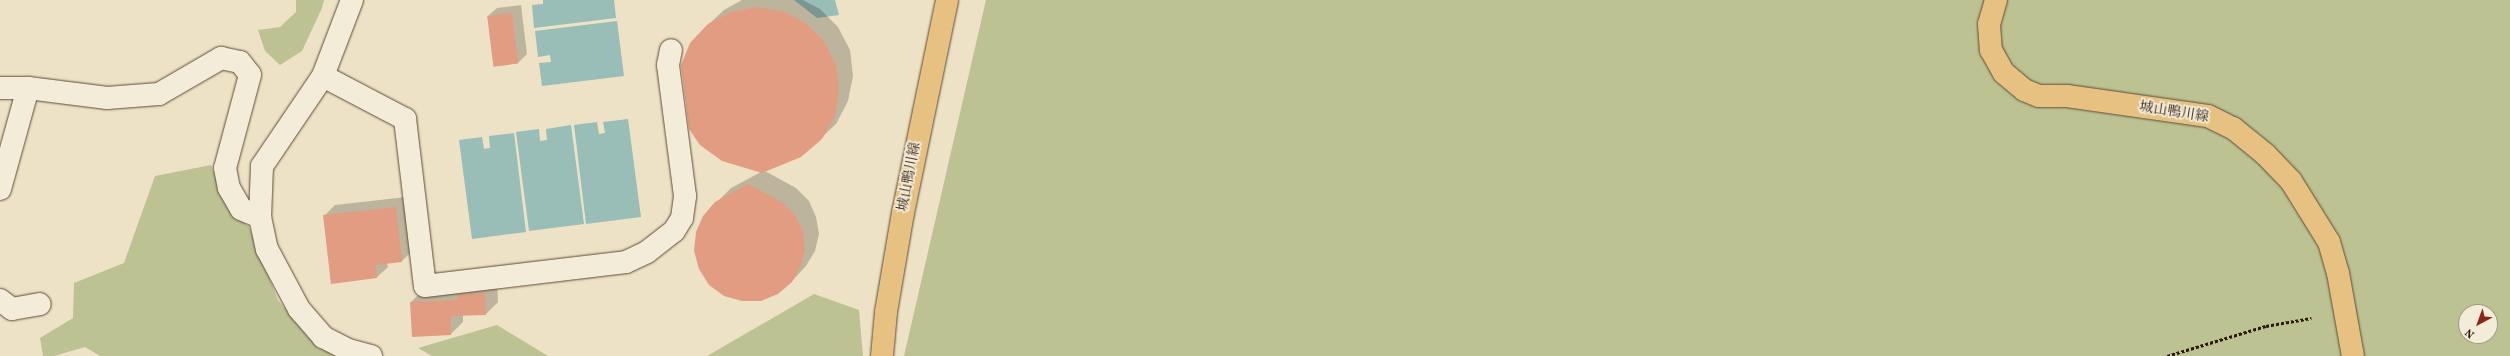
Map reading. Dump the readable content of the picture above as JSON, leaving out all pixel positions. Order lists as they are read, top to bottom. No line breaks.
{"streets":{"main road":["城山鴨川線"]},"north":"bottom left"}
